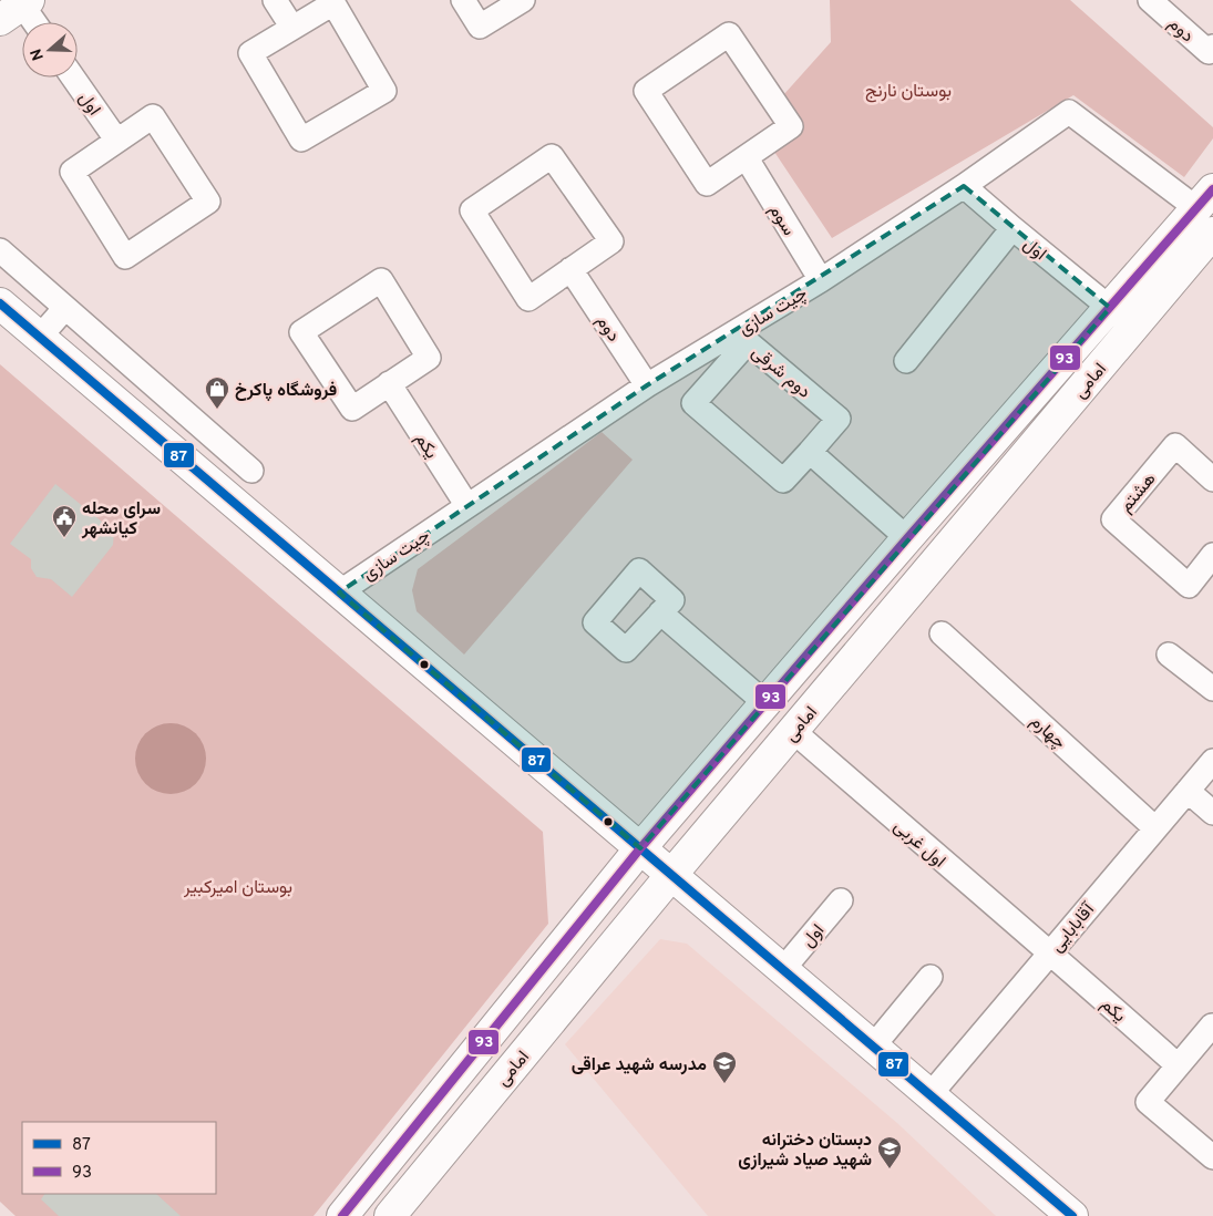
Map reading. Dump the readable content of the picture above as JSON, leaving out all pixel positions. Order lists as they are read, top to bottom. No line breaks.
{"streets":{"main road":["امامی"],"street":["دوم","اول","سوم","چیت سازی","دوم شرقی","یکم","هشتم","چهارم","اول غربی","آقابابایی"]},"crossings":[["دوم","چیت سازی"],["اول","چیت سازی"],["اول","امامی"],["سوم","چیت سازی"],["چیت سازی","امامی"],["چیت سازی","یکم"],["امامی","اول غربی"],["یکم","اول غربی"],["یکم","آقابابایی"],["چهارم","آقابابایی"],["اول غربی","آقابابایی"]],"parks":["بوستان نارنج","بوستان امیرکبیر"],"places":{"shop":["فروشگاه پاکرخ"],"public building":["سرای محله کیانشهر"],"school or university":["مدرسه شهید عراقی","دبستان دخترانه شهید صیاد شیرازی"]},"lines":["transit line 93","transit line 87"],"legend":["87","93"],"north":"left"}
